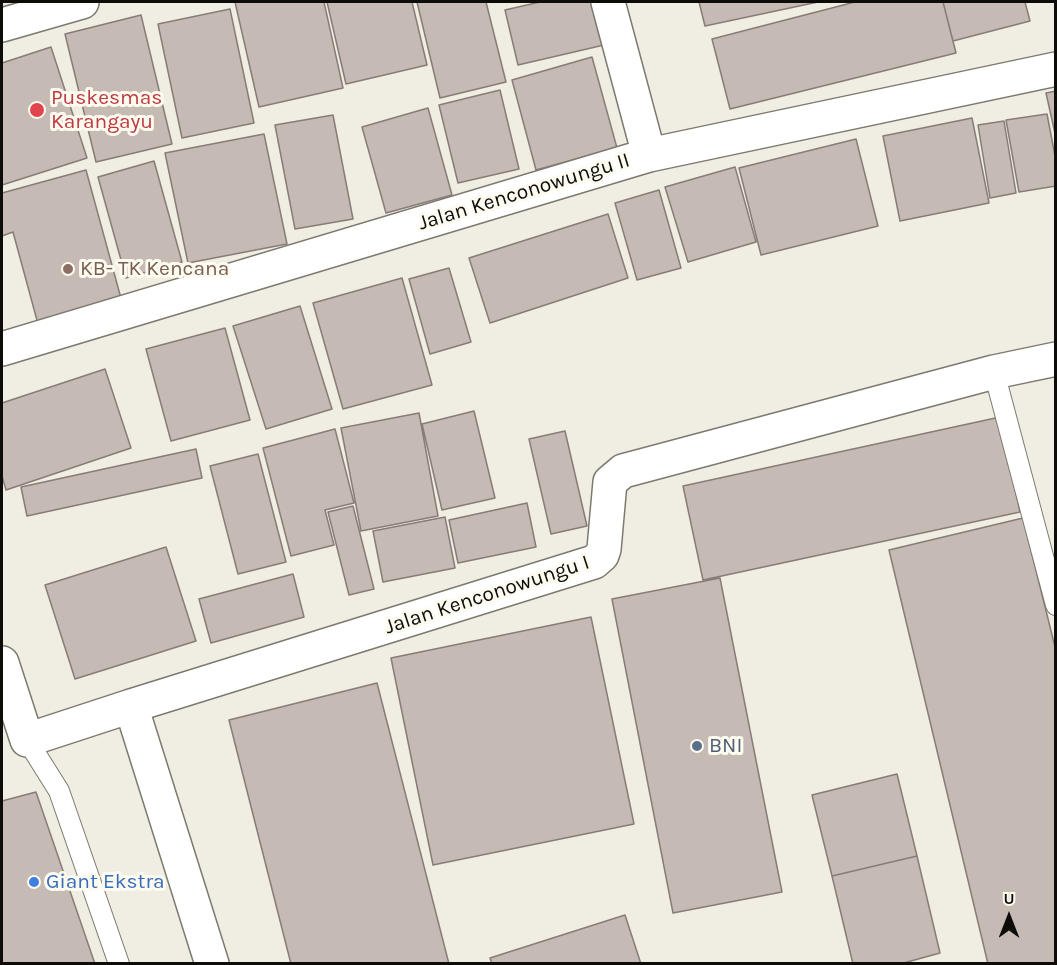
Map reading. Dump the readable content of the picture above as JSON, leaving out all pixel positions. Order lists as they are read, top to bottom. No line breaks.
{"streets":{"street":["Jalan Kenconowungu II","Jalan Kenconowungu I"]},"places":["Puskesmas Karangayu","KB- TK Kencana","BNI","Giant Ekstra"],"north":"top"}
